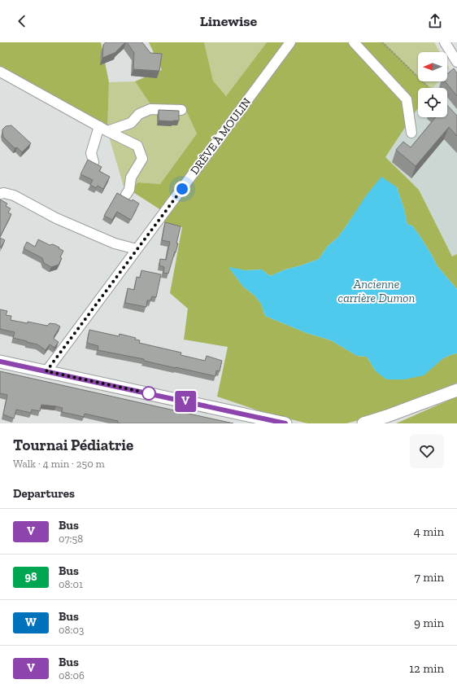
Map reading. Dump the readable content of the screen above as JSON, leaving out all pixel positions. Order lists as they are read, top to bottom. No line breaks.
{"streets":{"street":["DRÈVE À MOULIN"]},"water":["Ancienne carrière Dumon"],"lines":["bus line V"],"north":"left","page":{"header":"Linewise","on_map":"V","heading":[["Tournai Pédiatrie","Walk · 4 min · 250 m"],"Departures"],"list":[{"mark":"V","name":"Bus","note":"07:58","value":"4 min"},{"mark":"98","name":"Bus","note":"08:01","value":"7 min"},{"mark":"W","name":"Bus","note":"08:03","value":"9 min"},{"mark":"V","name":"Bus","note":"08:06","value":"12 min"}]}}
